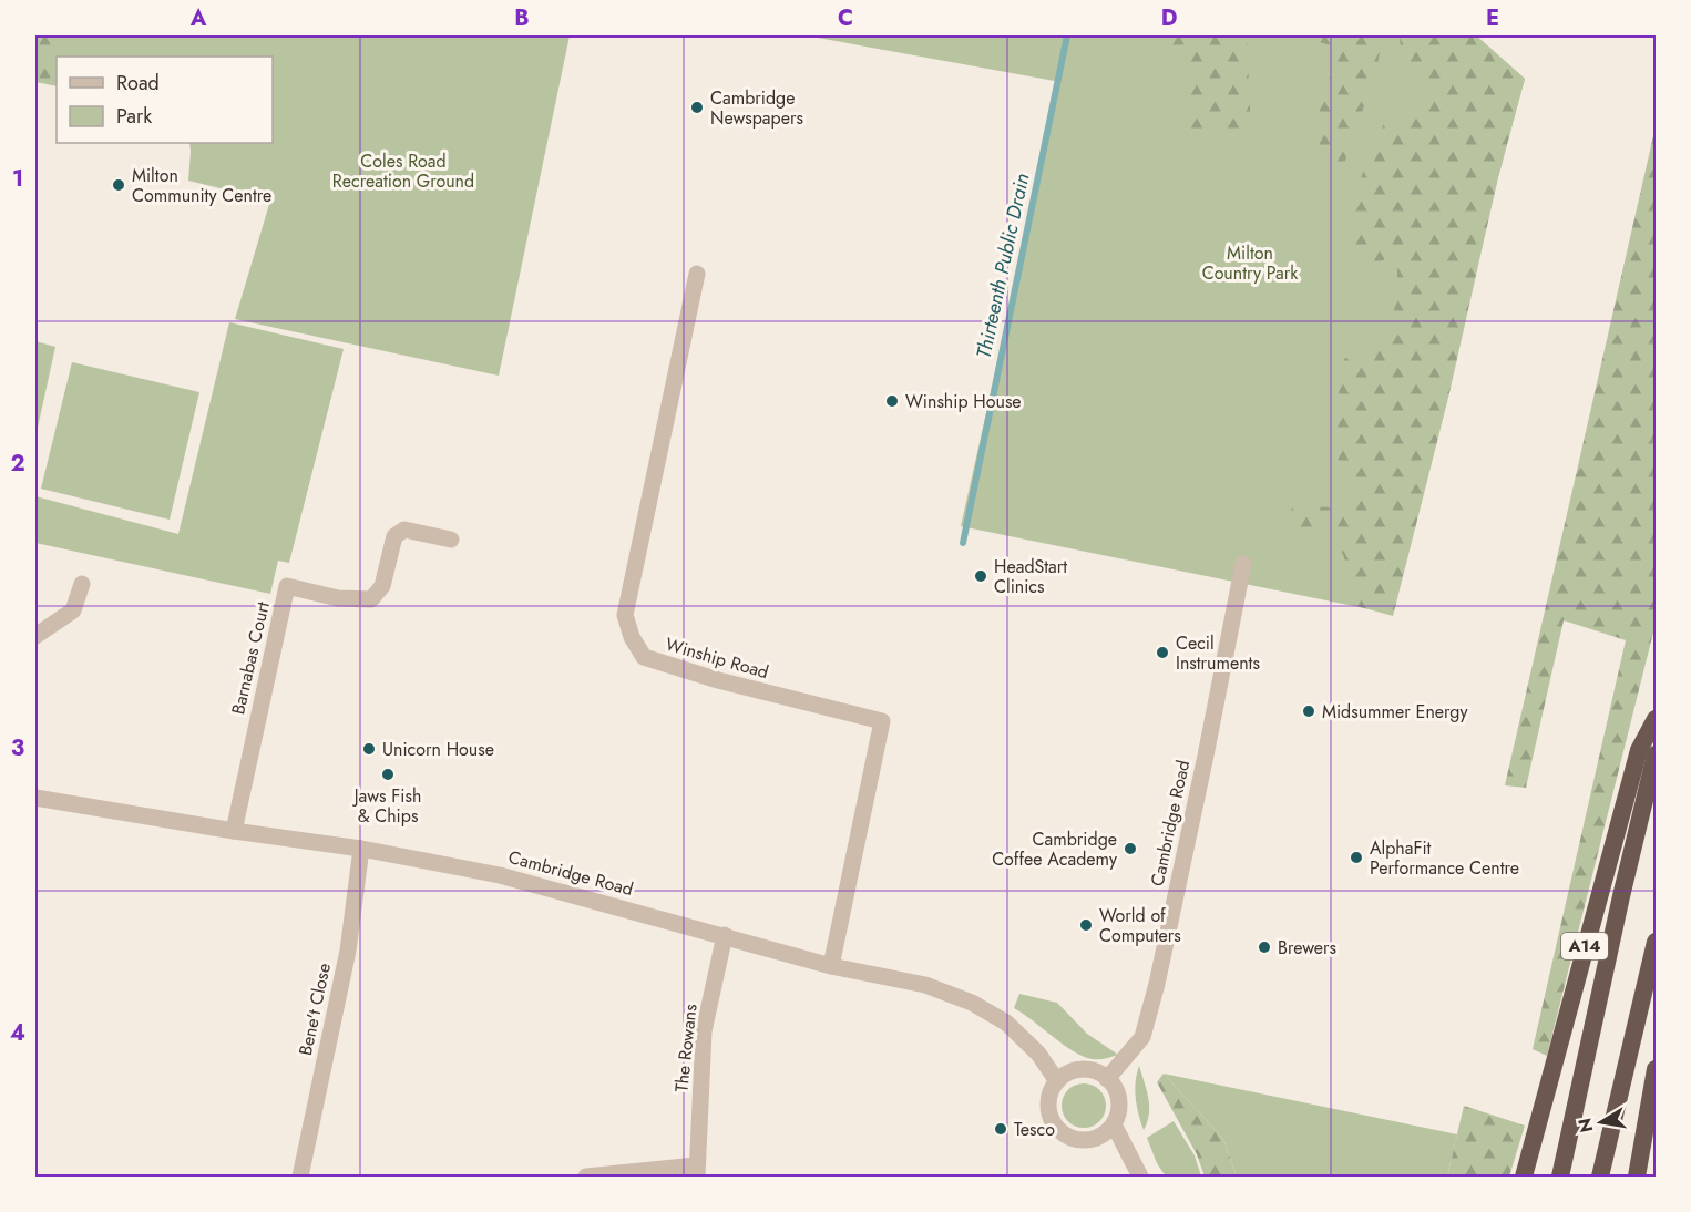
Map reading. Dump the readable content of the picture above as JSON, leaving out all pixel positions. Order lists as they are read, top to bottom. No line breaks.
{"streets":{"highway":["A14"],"street":["Barnabas Court","Winship Road","Cambridge Road","Bene't Close","The Rowans"]},"crossings":[["Barnabas Court","Cambridge Road"],["Winship Road","Cambridge Road"],["Cambridge Road","Bene't Close"],["Cambridge Road","The Rowans"]],"water":["Thirteenth Public Drain"],"parks":["Coles Road Recreation Ground","Milton Country Park"],"places":["Cambridge Newspapers","Milton Community Centre","Winship House","HeadStart Clinics","Cecil Instruments","Midsummer Energy","Unicorn House","Jaws Fish & Chips","Cambridge Coffee Academy","AlphaFit Performance Centre","World of Computers","Brewers","Tesco"],"legend":["Road","Park"],"north":"left","grid":{"columns":["A","B","C","D","E"],"rows":["1","2","3","4"]}}
